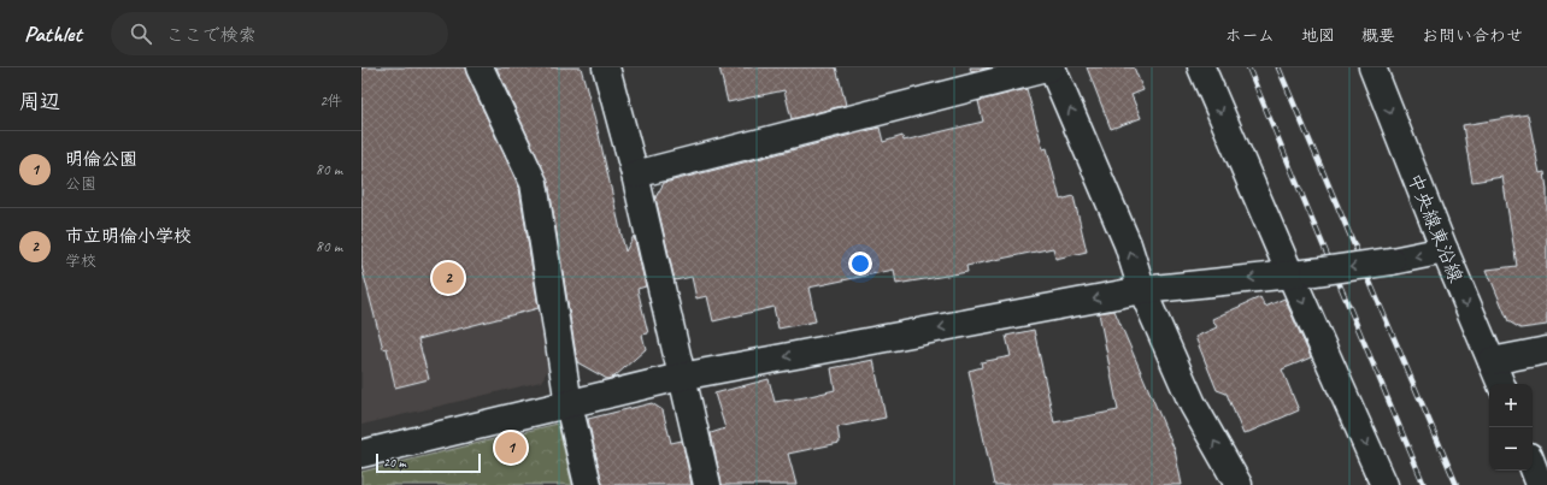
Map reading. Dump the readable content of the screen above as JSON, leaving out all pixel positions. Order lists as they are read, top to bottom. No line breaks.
{"streets":{"street":["中央線東沿線"]},"scale_bar":"20 m","page":{"header":"Pathlet","search":"ここで検索","nav":["ホーム","地図","概要","お問い合わせ"],"heading":["周辺","2件"],"list":[{"mark":"1","name":"明倫公園","note":"公園","value":"80 m"},{"mark":"2","name":"市立明倫小学校","note":"学校","value":"80 m"}],"pins":["2","1"],"map_buttons":["+","−"],"scale":"20 m"}}
